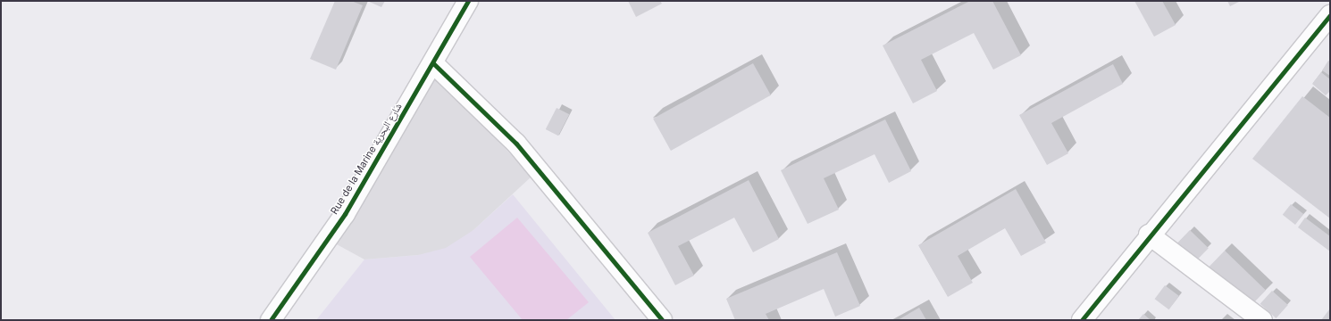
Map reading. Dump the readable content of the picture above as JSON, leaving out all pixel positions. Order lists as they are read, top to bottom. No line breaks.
{"streets":{"street":["Rue de la Marine شارع البحرية"]}}
